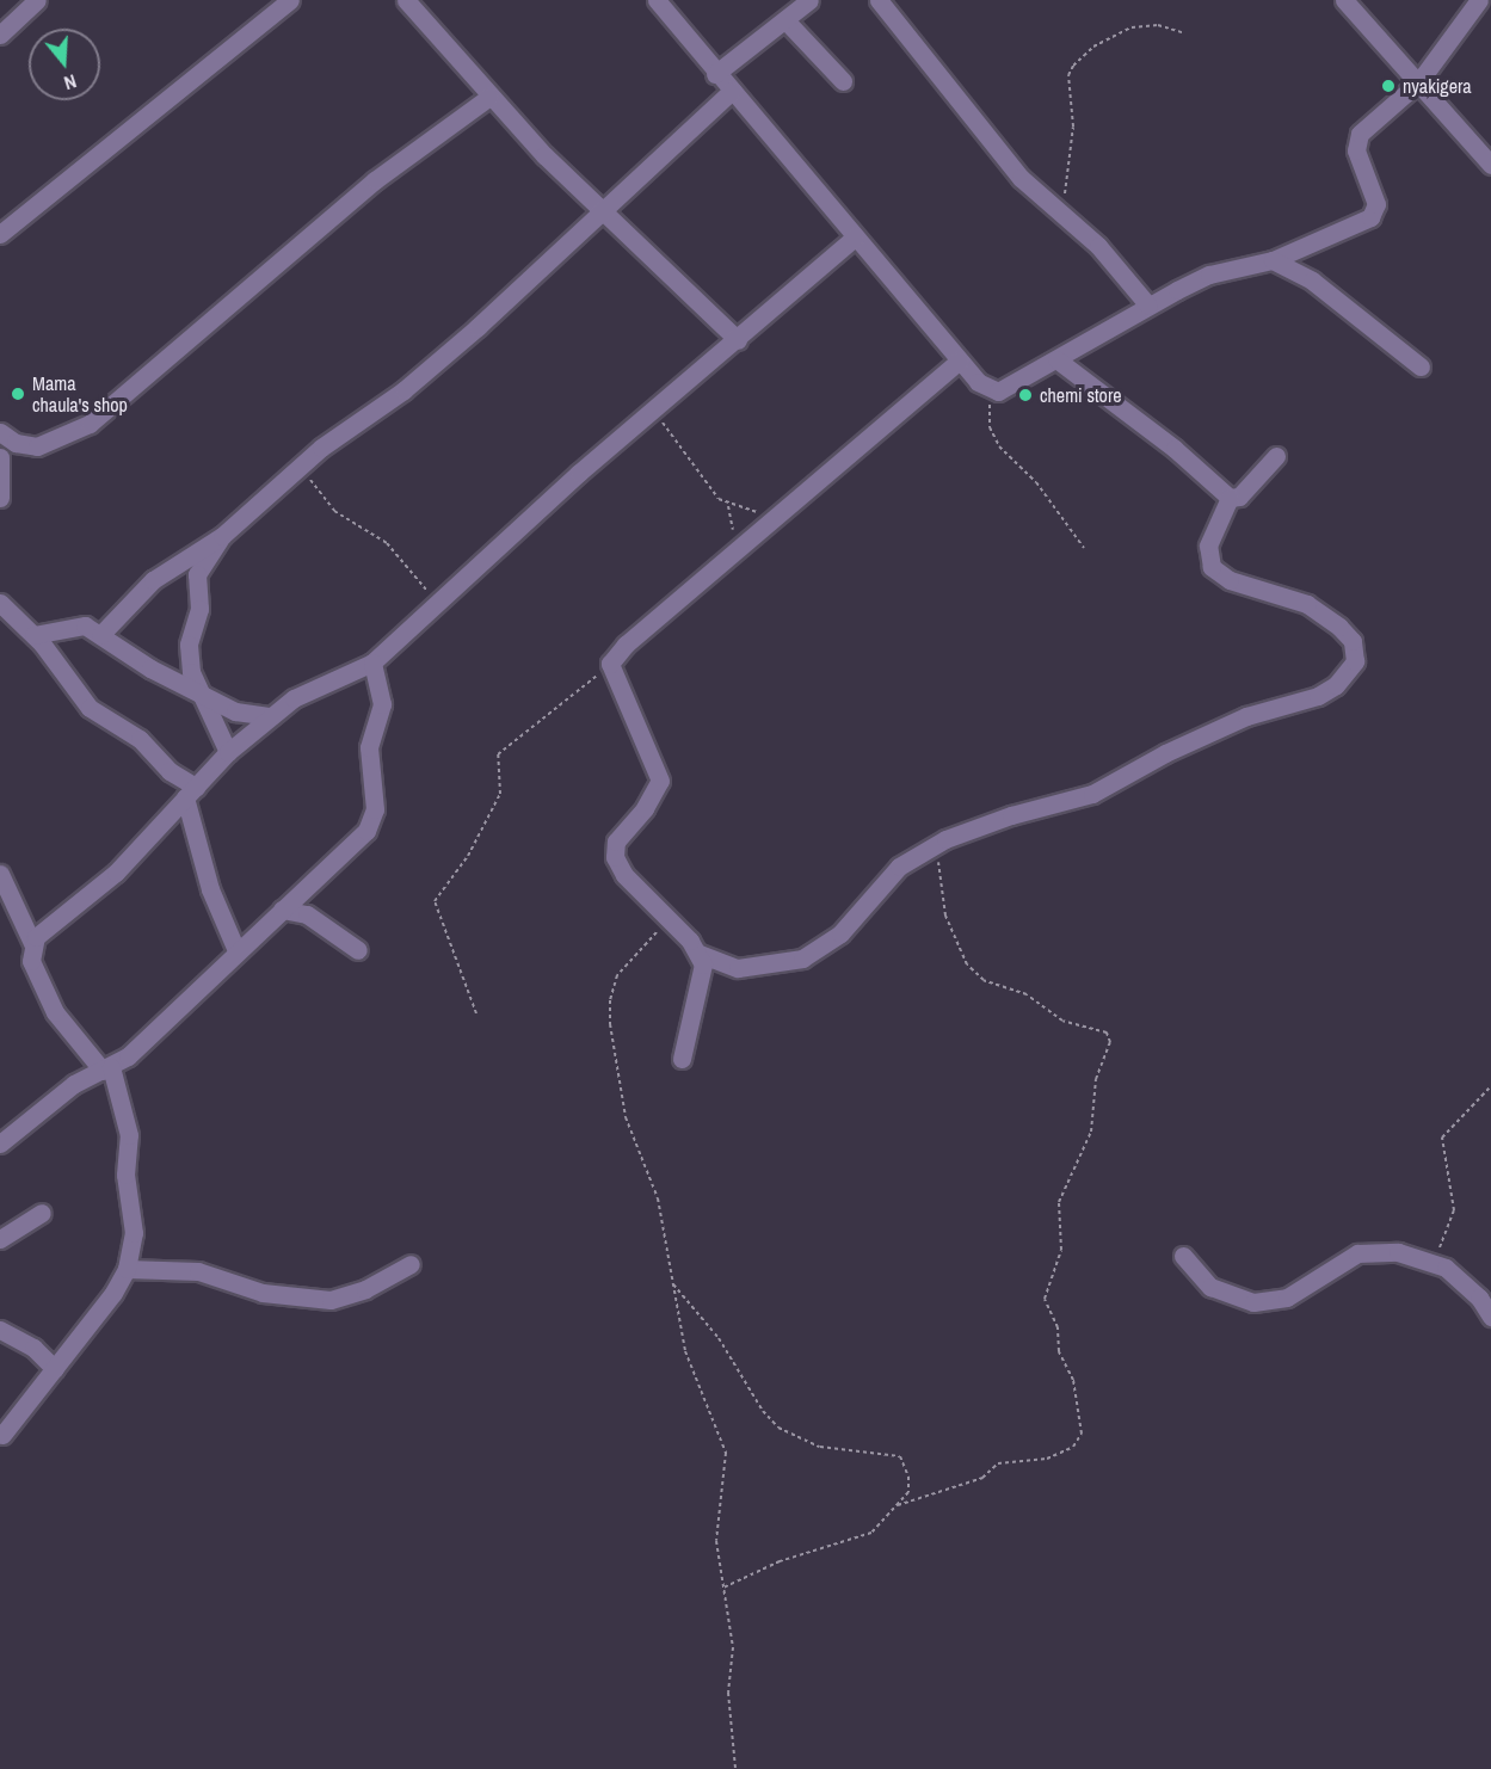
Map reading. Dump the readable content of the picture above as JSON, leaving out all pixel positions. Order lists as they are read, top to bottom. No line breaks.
{"places":["nyakigera","Mama chaula's shop","chemi store"],"north":"bottom"}
